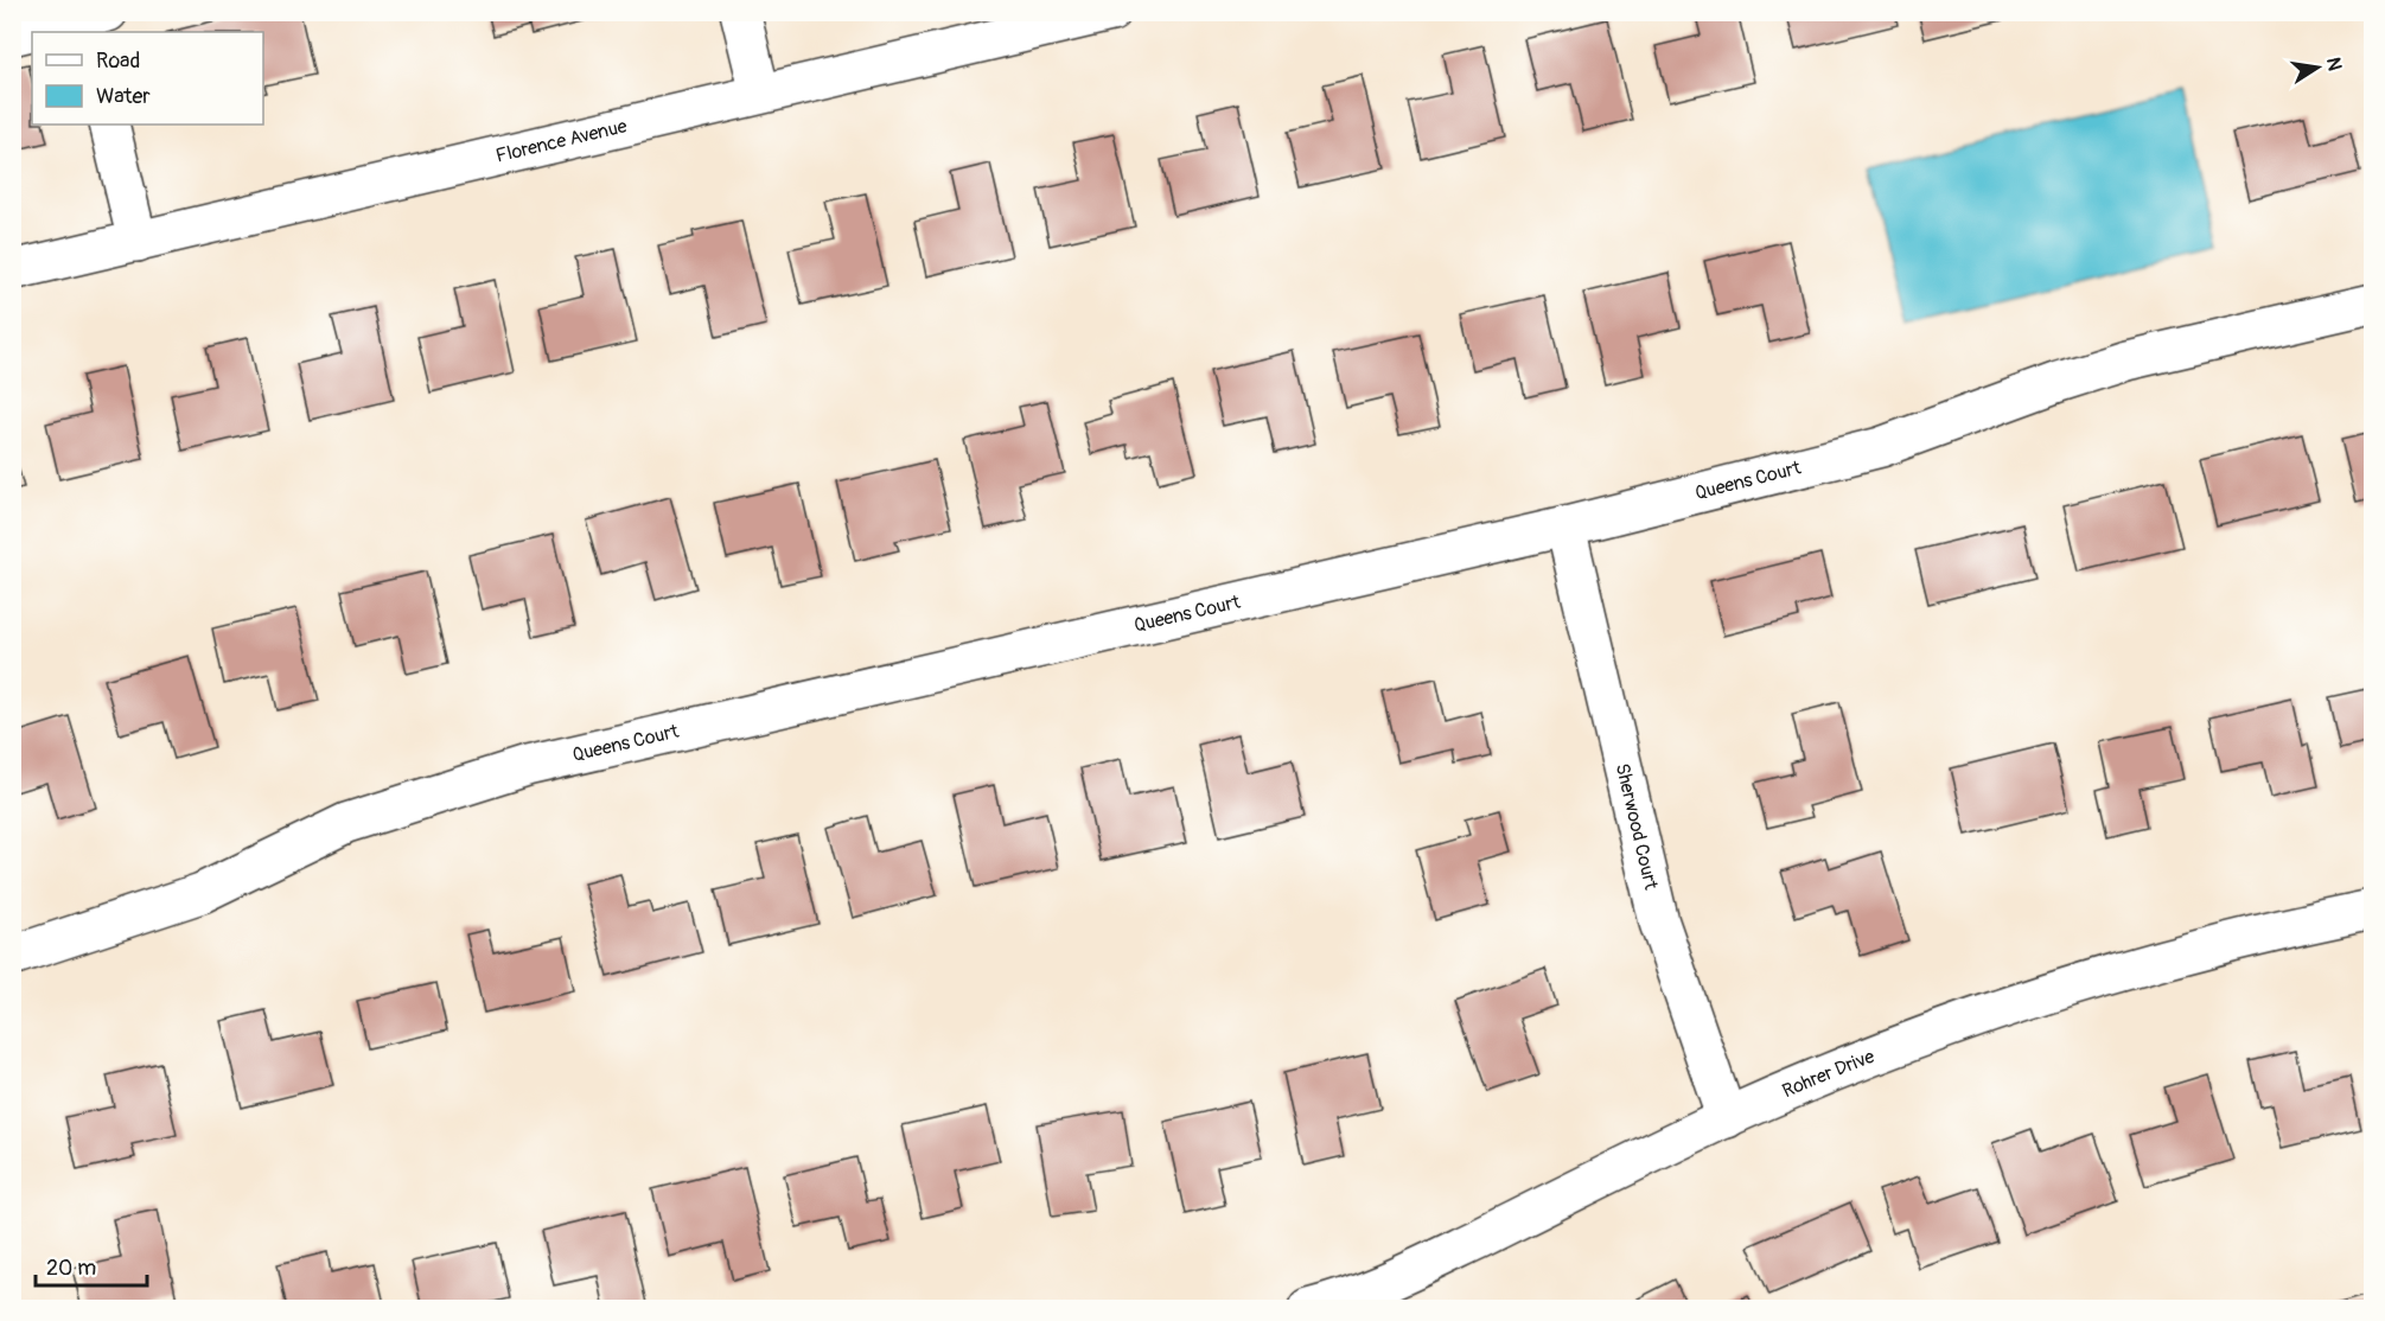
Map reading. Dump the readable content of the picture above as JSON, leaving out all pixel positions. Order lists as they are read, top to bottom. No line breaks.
{"streets":{"street":["Florence Avenue","Queens Court","Sherwood Court","Rohrer Drive"]},"crossings":[["Queens Court","Sherwood Court"],["Sherwood Court","Rohrer Drive"]],"legend":["Road","Water"],"scale_bar":"20 m","north":"right"}
